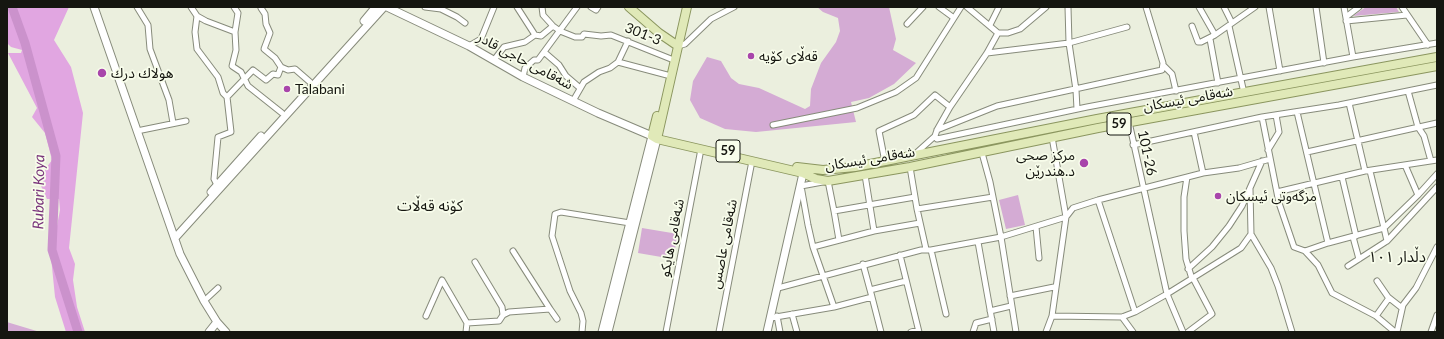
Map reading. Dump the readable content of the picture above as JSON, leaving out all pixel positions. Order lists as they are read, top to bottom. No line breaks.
{"streets":{"main road":["شەقامی ئیسکان","59"],"street":["301-3","شەقامی حاجی قادر","101-26","شه‌قامی هایكو","شه‌قامی عاصس"]},"crossings":[["شەقامی حاجی قادر","59"],["شەقامی ئیسکان","59"],["شەقامی ئیسکان","101-26"],["59","شه‌قامی هایكو"],["59","شه‌قامی عاصس"]],"districts":["کۆنە قەڵات","دڵدار ١٠١"],"water":["Rubari Koya"],"places":["قەڵای کۆیە","هولاك درك","Talabani","مرکز صحی د.هندرێن","مزگەوتی ئیسکان"]}
